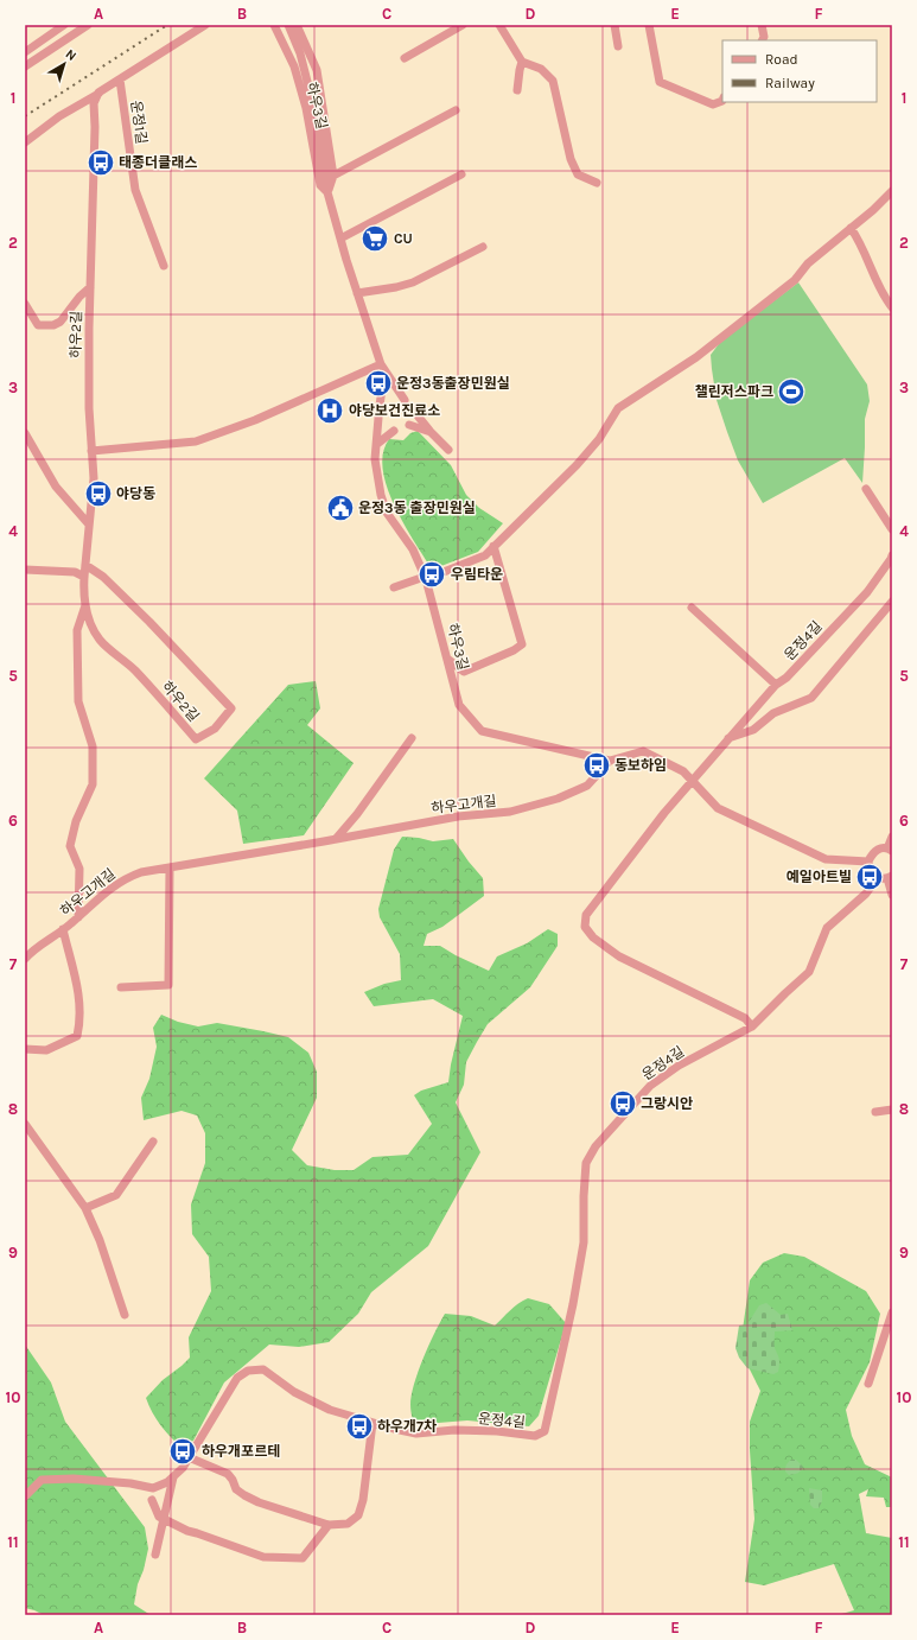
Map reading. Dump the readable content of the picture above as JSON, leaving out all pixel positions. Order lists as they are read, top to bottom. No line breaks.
{"streets":{"street":["하우3길","운정1길","하우2길","운정4길","하우고개길"]},"crossings":[["하우3길","하우고개길"]],"places":{"bus stop":["태종더클래스","운정3동출장민원실","야당동","우림타운","동보하임","예일아트빌","그랑시안","하우개7차","하우개포르테"],"supermarket":["CU"],"sports":["챌린저스파크"],"hospital":["야당보건진료소"],"public building":["운정3동 출장민원실"]},"legend":["Road","Railway"],"north":"top right","grid":{"columns":["A","B","C","D","E","F"],"rows":["1","2","3","4","5","6","7","8","9","10","11"]}}
